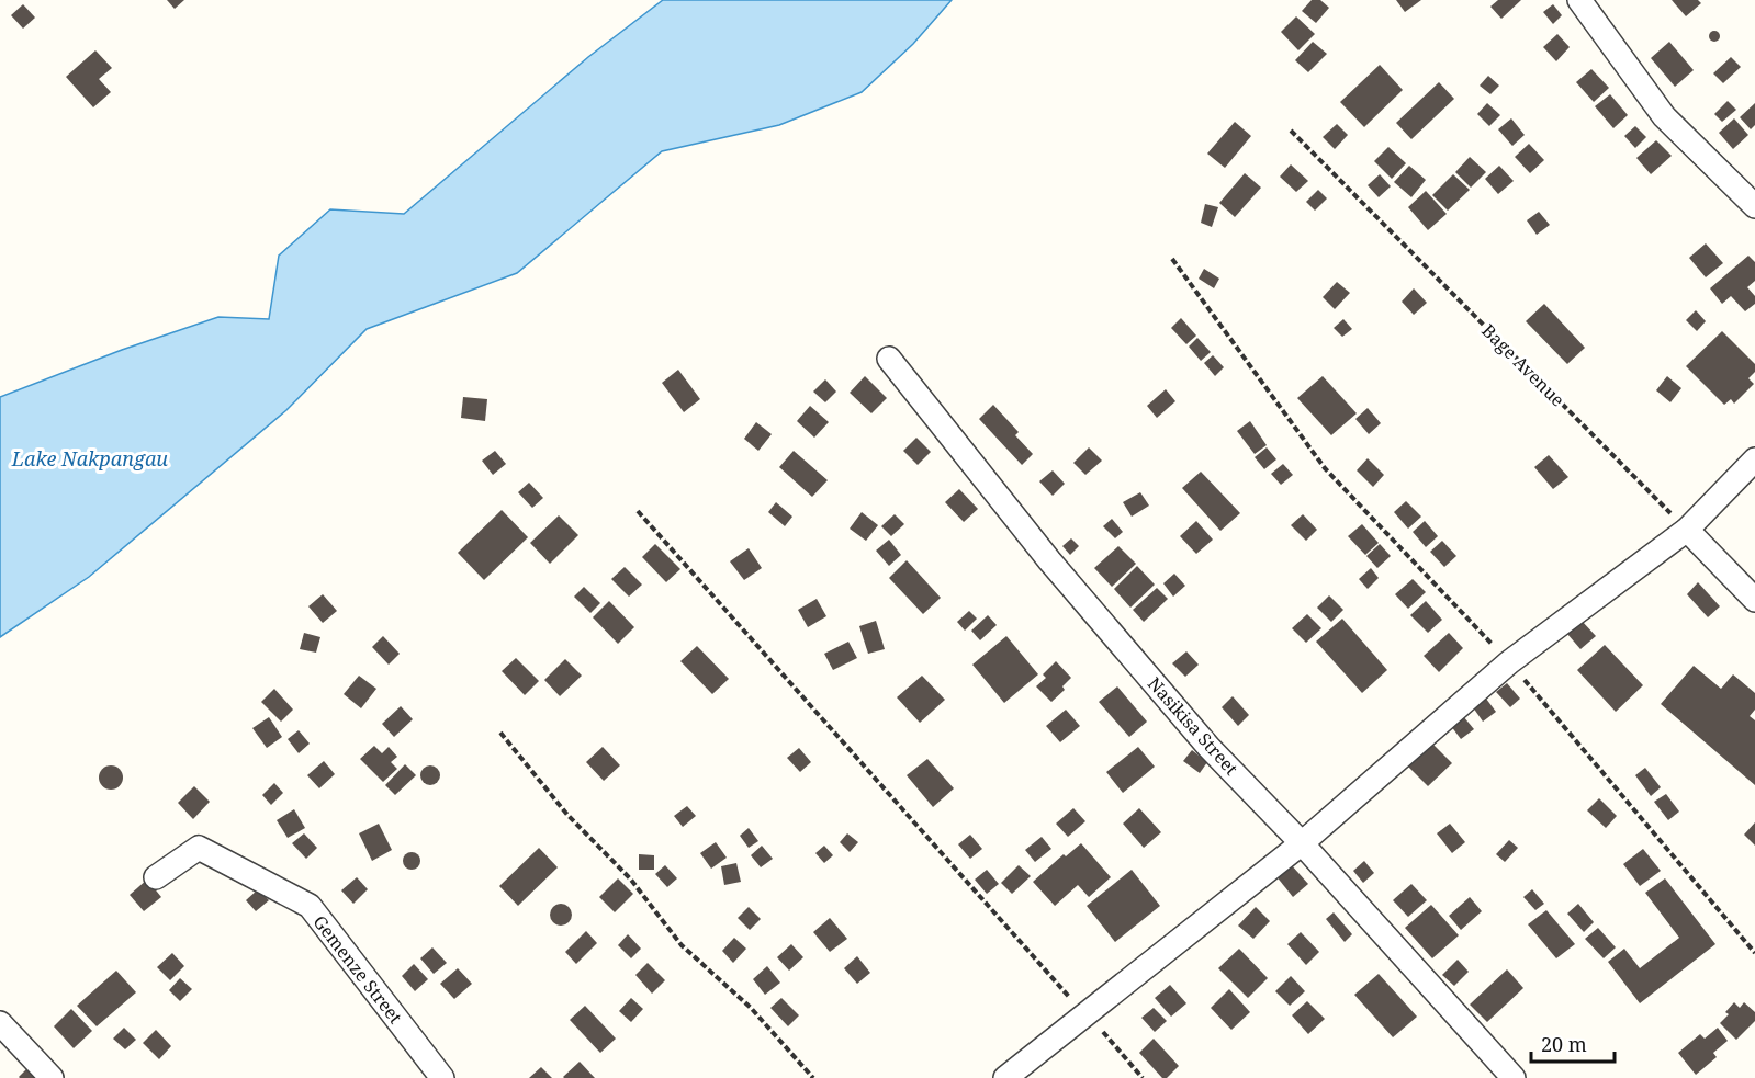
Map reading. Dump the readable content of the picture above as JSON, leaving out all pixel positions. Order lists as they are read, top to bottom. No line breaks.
{"streets":{"street":["Nasikisa Street","Gemenze Street"],"path":["Bage Avenue"]},"water":["Lake Nakpangau"],"scale_bar":"20 m"}
